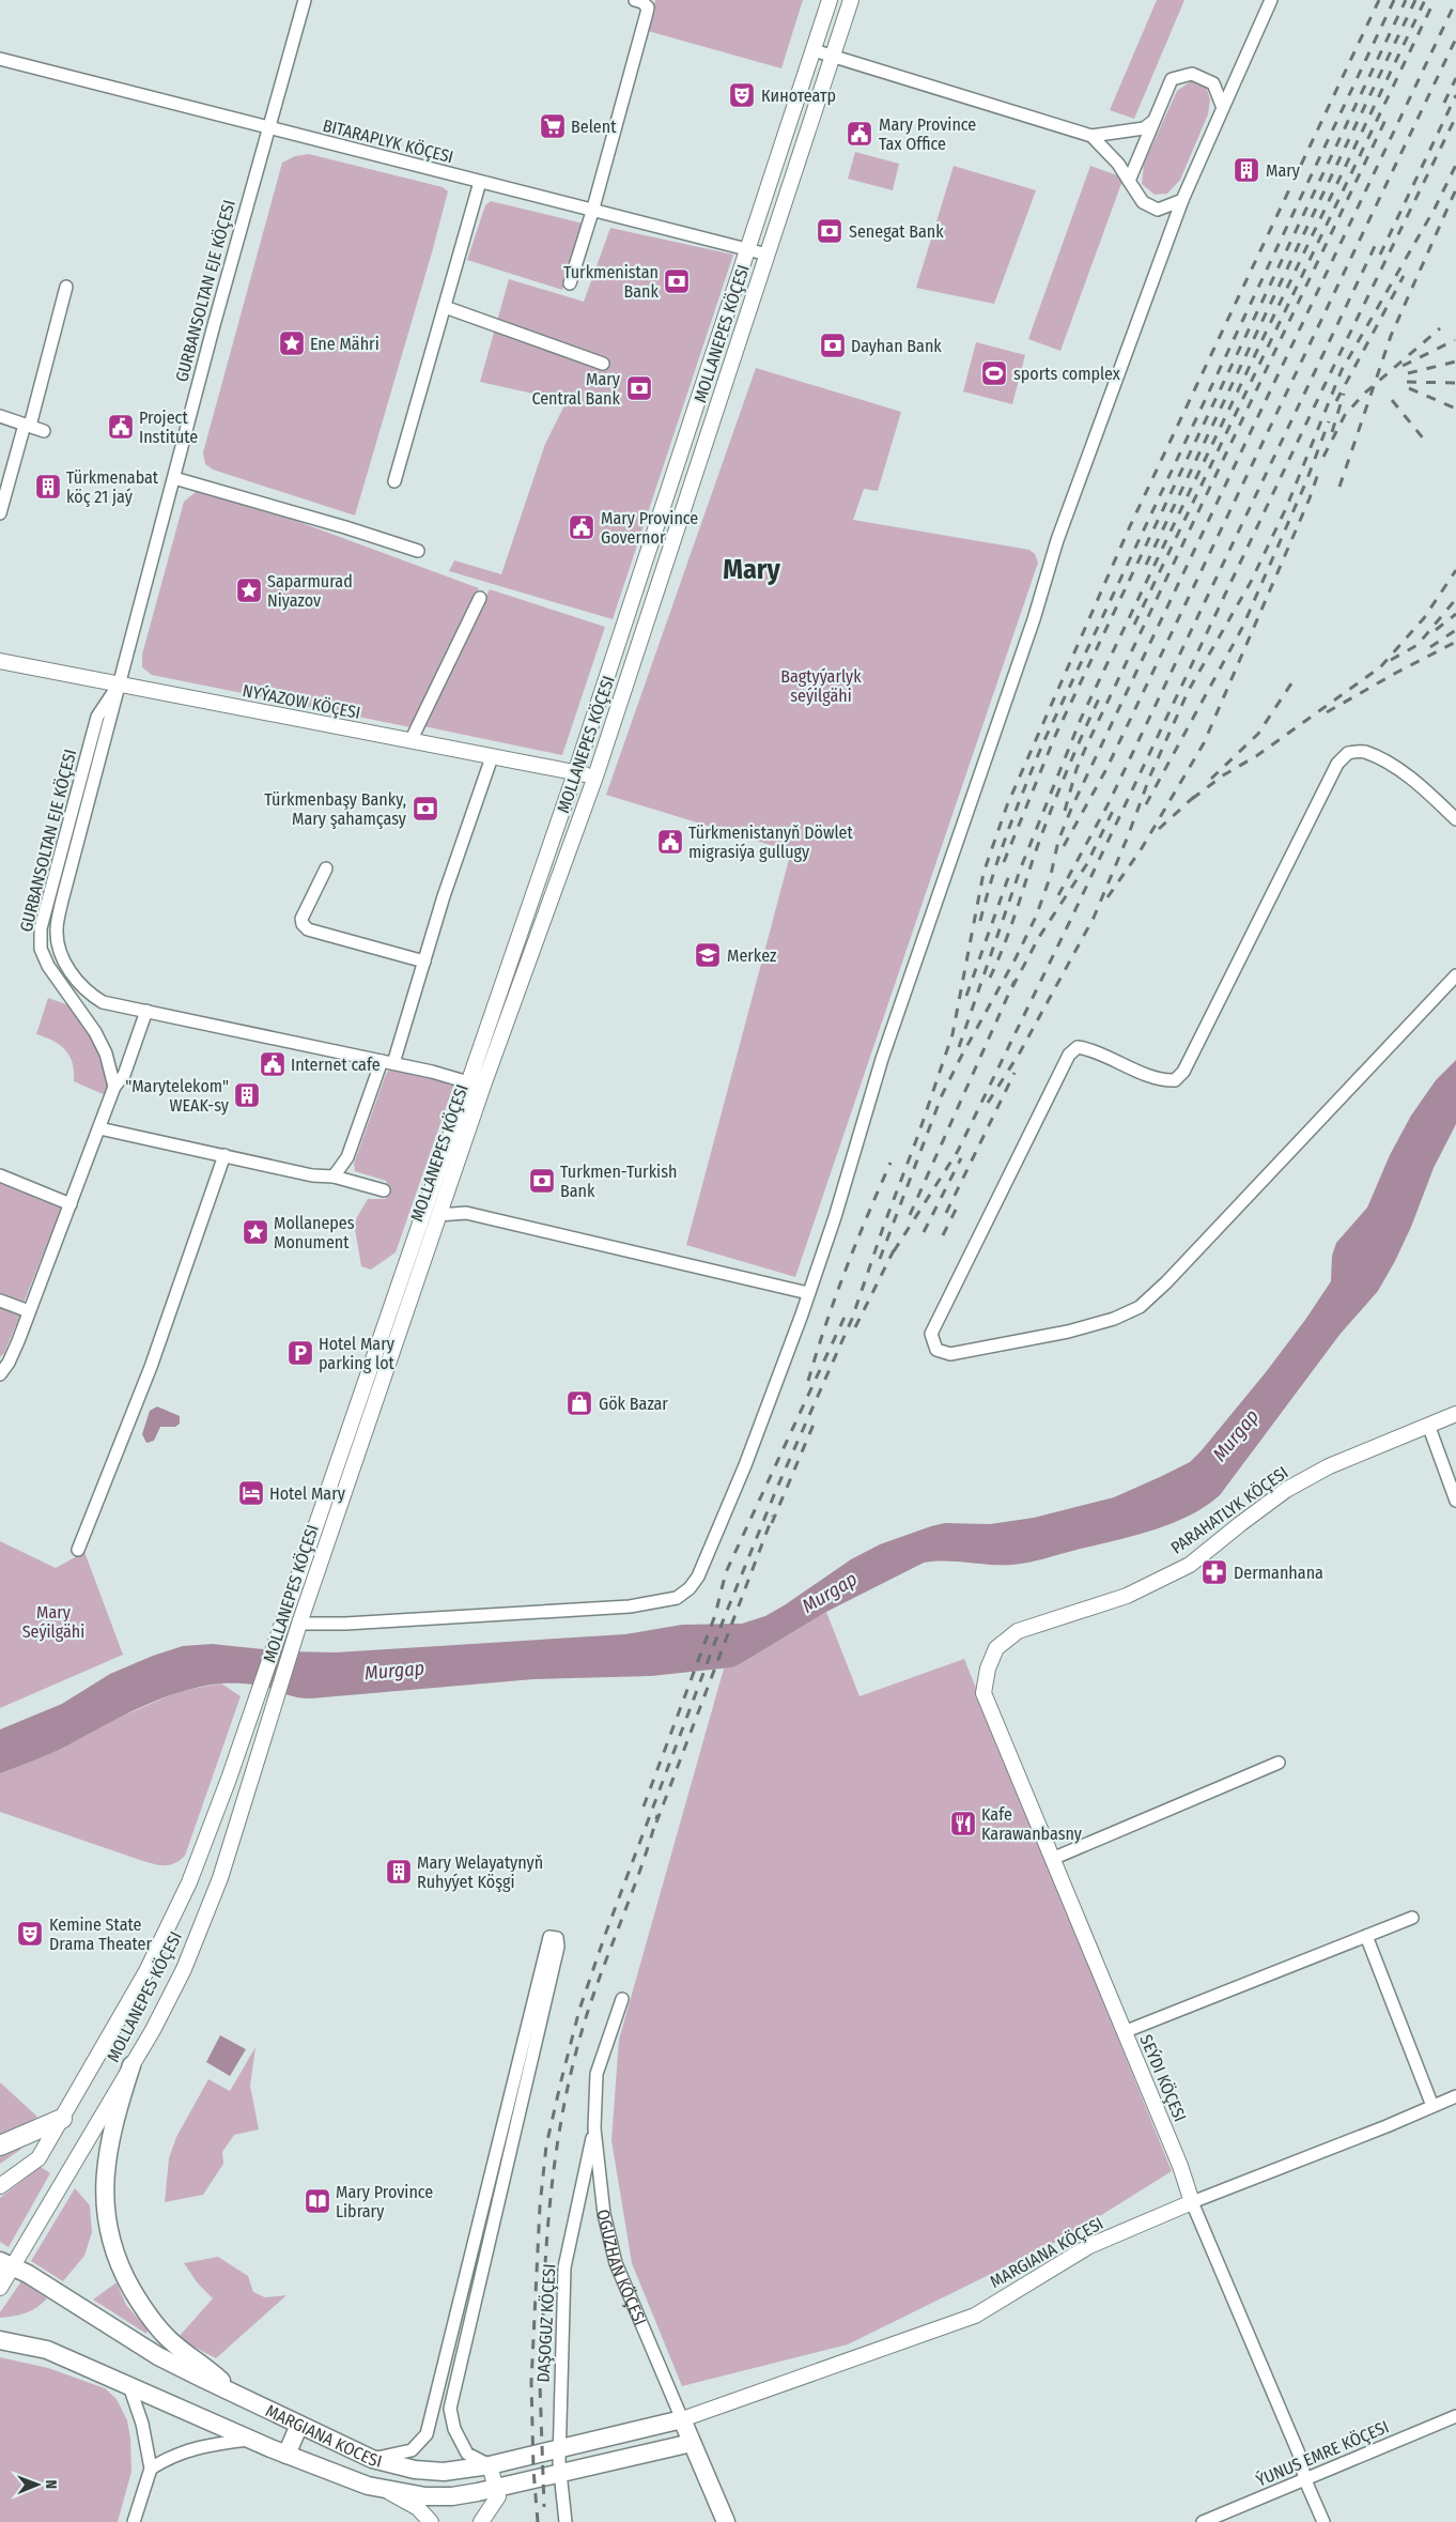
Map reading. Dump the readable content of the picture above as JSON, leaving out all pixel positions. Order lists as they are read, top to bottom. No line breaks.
{"streets":{"main road":["OGUZHAN KÖÇESI","MARGIANA KOCESI"],"street":["BITARAPLYK KÖÇESI","GURBANSOLTAN EJE KÖÇESI","MOLLANEPES KÖÇESI","NYÝAZOW KÖÇESI","PARAHATLYK KÖÇESI","SEÝDI KÖÇESI","MARGIANA KÖÇESI","DAŞOGUZ KÖÇESI","ÝUNUS EMRE KÖÇESI"]},"crossings":[["BITARAPLYK KÖÇESI","GURBANSOLTAN EJE KÖÇESI"],["BITARAPLYK KÖÇESI","MOLLANEPES KÖÇESI"],["GURBANSOLTAN EJE KÖÇESI","MOLLANEPES KÖÇESI"],["GURBANSOLTAN EJE KÖÇESI","NYÝAZOW KÖÇESI"],["MOLLANEPES KÖÇESI","NYÝAZOW KÖÇESI"],["MOLLANEPES KÖÇESI","MARGIANA KOCESI"],["PARAHATLYK KÖÇESI","SEÝDI KÖÇESI"],["SEÝDI KÖÇESI","MARGIANA KÖÇESI"],["SEÝDI KÖÇESI","ÝUNUS EMRE KÖÇESI"],["MARGIANA KÖÇESI","OGUZHAN KÖÇESI"],["MARGIANA KÖÇESI","MARGIANA KOCESI"],["OGUZHAN KÖÇESI","DAŞOGUZ KÖÇESI"],["OGUZHAN KÖÇESI","MARGIANA KOCESI"],["DAŞOGUZ KÖÇESI","MARGIANA KOCESI"]],"districts":["Mary"],"water":["Murgap"],"parks":["Bagtyýarlyk seýilgähi","Mary Seýilgähi"],"places":{"theatre":["Кинотеатр","Kemine State Drama Theater"],"supermarket":["Belent"],"public building":["Mary Province Tax Office","Project Institute","Mary Province Governor","Türkmenistanyň Döwlet migrasiýa gullugy","Internet cafe"],"building":["Mary","Türkmenabat köç 21 jaý","\"Marytelekom\" WEAK-sy","Mary Welayatynyň Ruhyýet Köşgi"],"bank":["Senegat Bank","Turkmenistan Bank","Dayhan Bank","Mary Central Bank","Türkmenbaşy Banky, Mary şahamçasy","Turkmen-Turkish Bank"],"place":["Ene Mähri","Saparmurad Niyazov","Mollanepes Monument"],"sports":["sports complex"],"school or university":["Merkez"],"parking":["Hotel Mary parking lot"],"shop":["Gök Bazar"],"hotel":["Hotel Mary"],"pharmacy":["Dermanhana"],"restaurant":["Kafe Karawanbasny"],"library":["Mary Province Library"]},"north":"right"}
